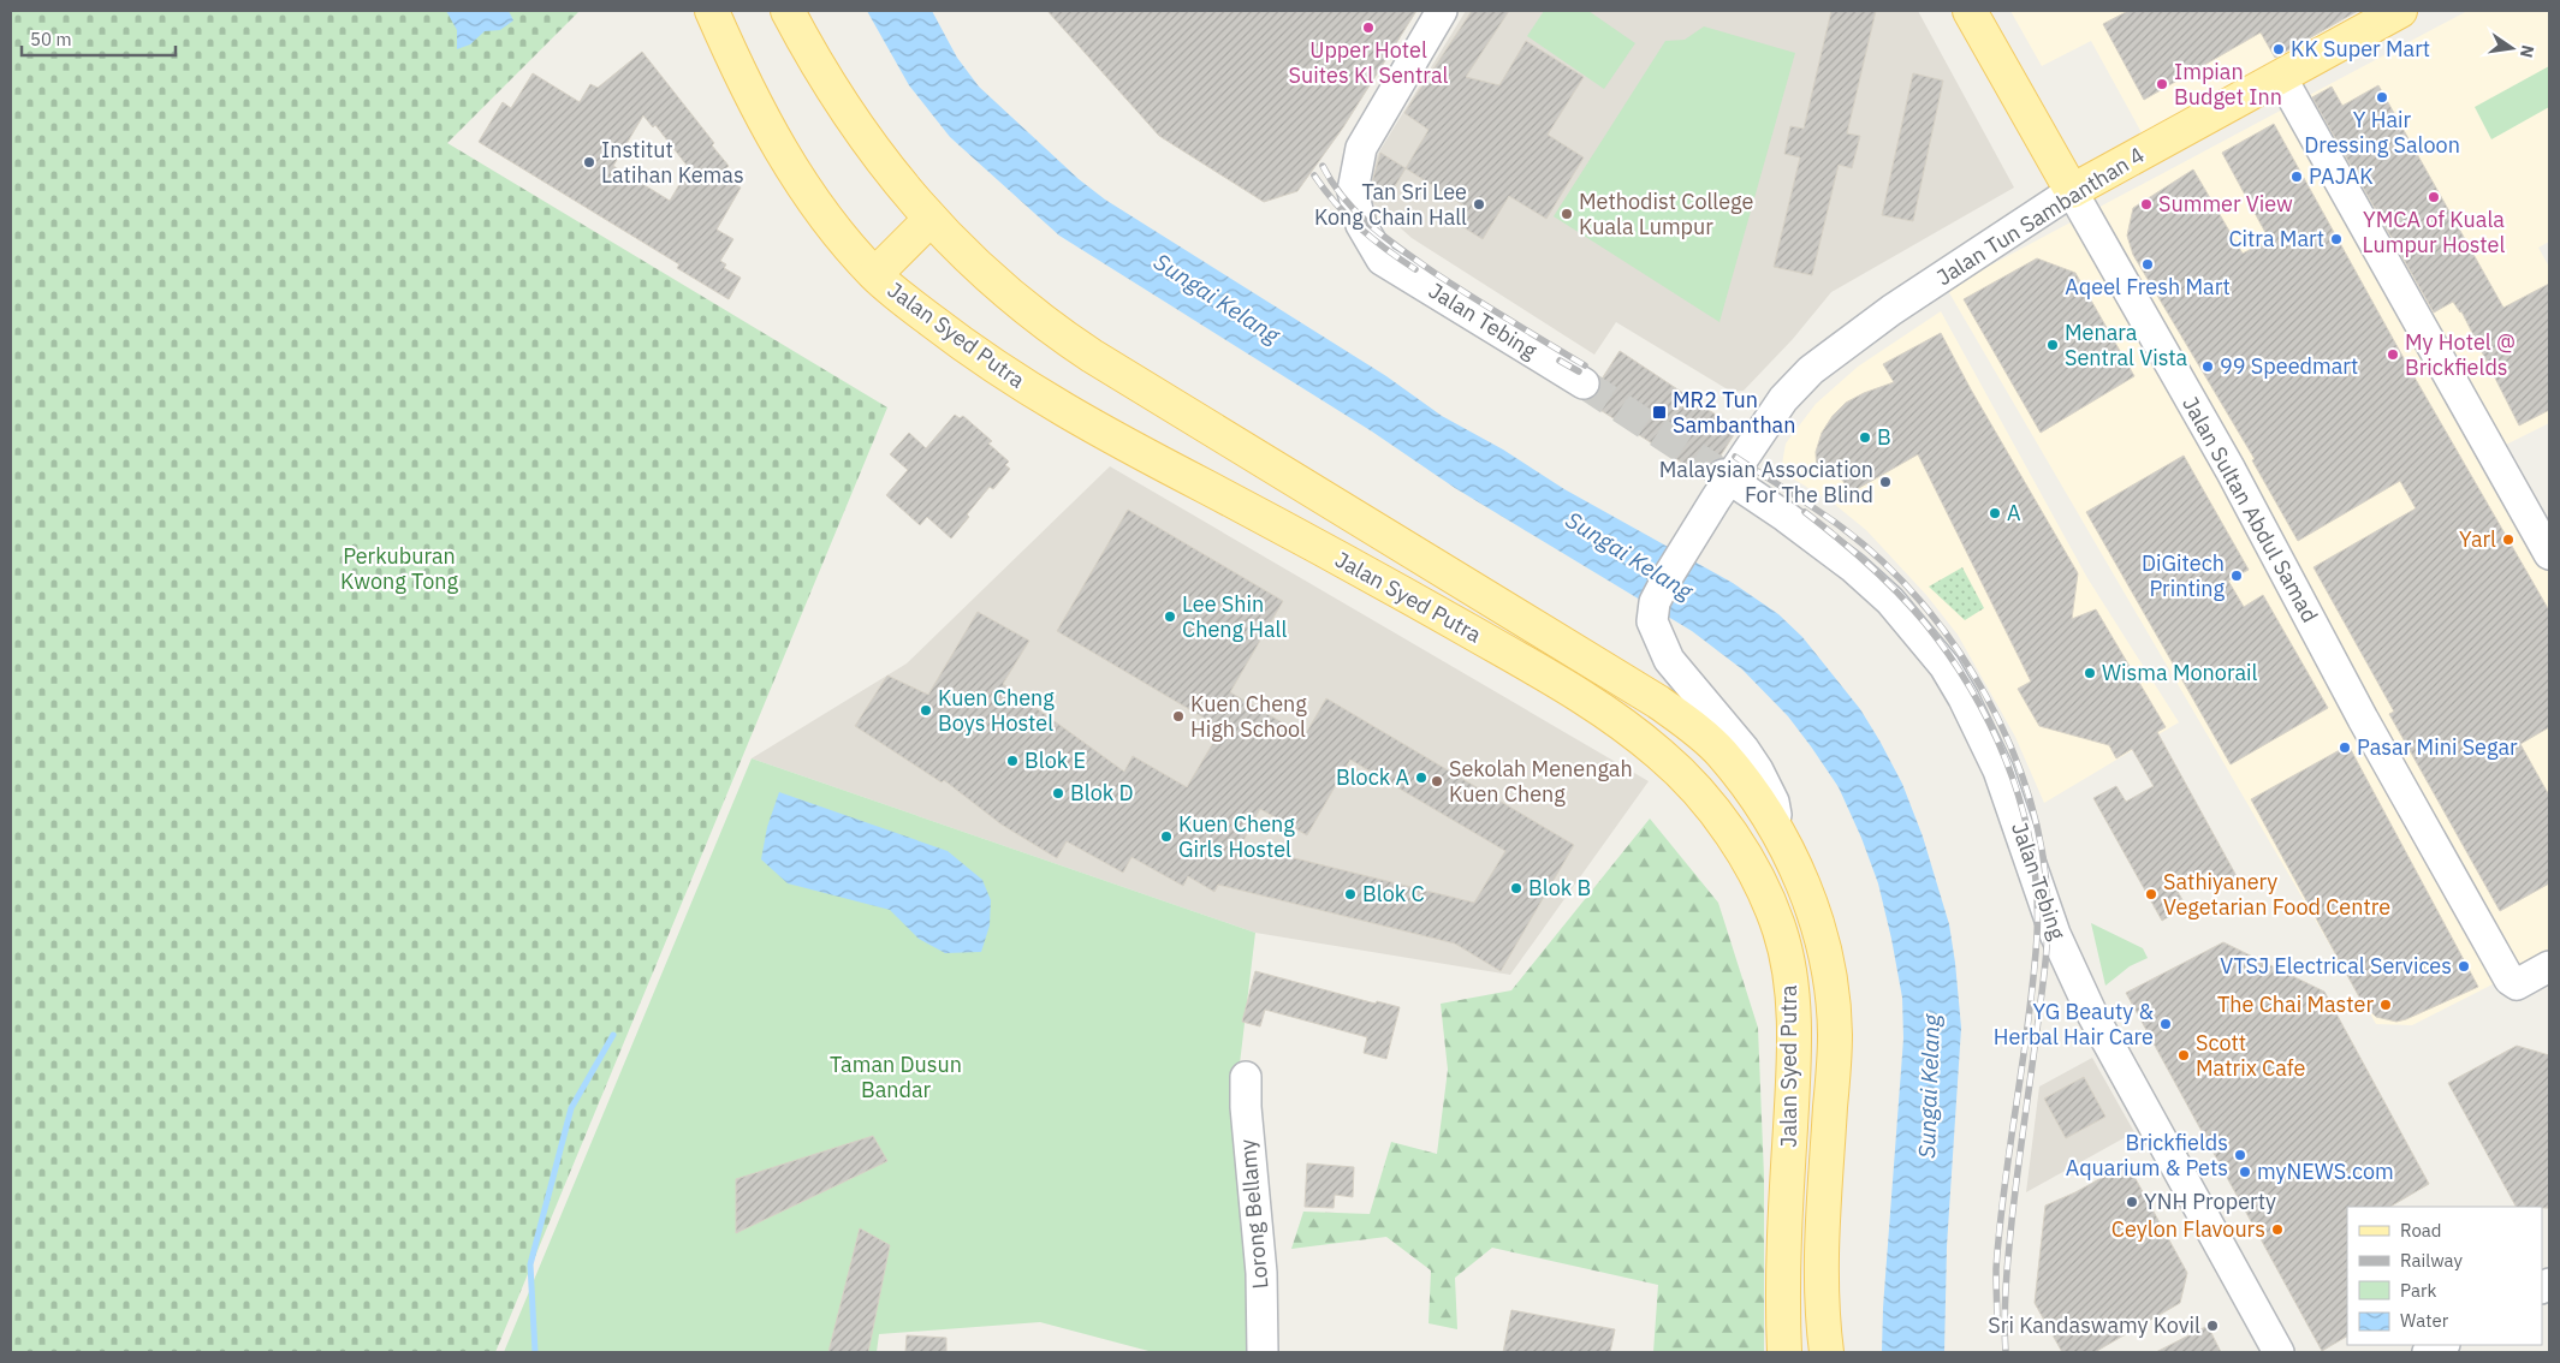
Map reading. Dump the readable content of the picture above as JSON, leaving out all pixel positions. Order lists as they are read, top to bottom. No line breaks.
{"streets":{"main road":["Jalan Tun Sambanthan 4","Jalan Syed Putra","Jalan Sultan Abdul Samad"],"street":["Jalan Tebing","Lorong Bellamy"]},"crossings":[["Jalan Tun Sambanthan 4","Jalan Tebing"],["Jalan Tun Sambanthan 4","Jalan Syed Putra"],["Jalan Tun Sambanthan 4","Jalan Sultan Abdul Samad"]],"water":["Sungai Kelang"],"parks":["Perkuburan Kwong Tong","Taman Dusun Bandar"],"places":{"other":["Upper Hotel Suites Kl Sentral","KK Super Mart","Impian Budget Inn","Y Hair Dressing Saloon","Institut Latihan Kemas","PAJAK","YMCA of Kuala Lumpur Hostel","Tan Sri Lee Kong Chain Hall","Summer View","Methodist College Kuala Lumpur","Citra Mart","Aqeel Fresh Mart","Menara Sentral Vista","My Hotel @ Brickfields","99 Speedmart","B","Malaysian Association For The Blind","A","Yarl","DiGitech Printing","Lee Shin Cheng Hall","Wisma Monorail","Kuen Cheng Boys Hostel","Kuen Cheng High School","Pasar Mini Segar","Blok E","Block A","Sekolah Menengah Kuen Cheng","Blok D","Kuen Cheng Girls Hostel","Blok B","Blok C","Sathiyanery Vegetarian Food Centre","VTSJ Electrical Services","The Chai Master","YG Beauty & Herbal Hair Care","Scott Matrix Cafe","Brickfields Aquarium & Pets","myNEWS.com","YNH Property","Ceylon Flavours","Sri Kandaswamy Kovil"],"transit":["MR2 Tun Sambanthan"]},"legend":["Road","Railway","Park","Water"],"scale_bar":"50 m","north":"right"}
